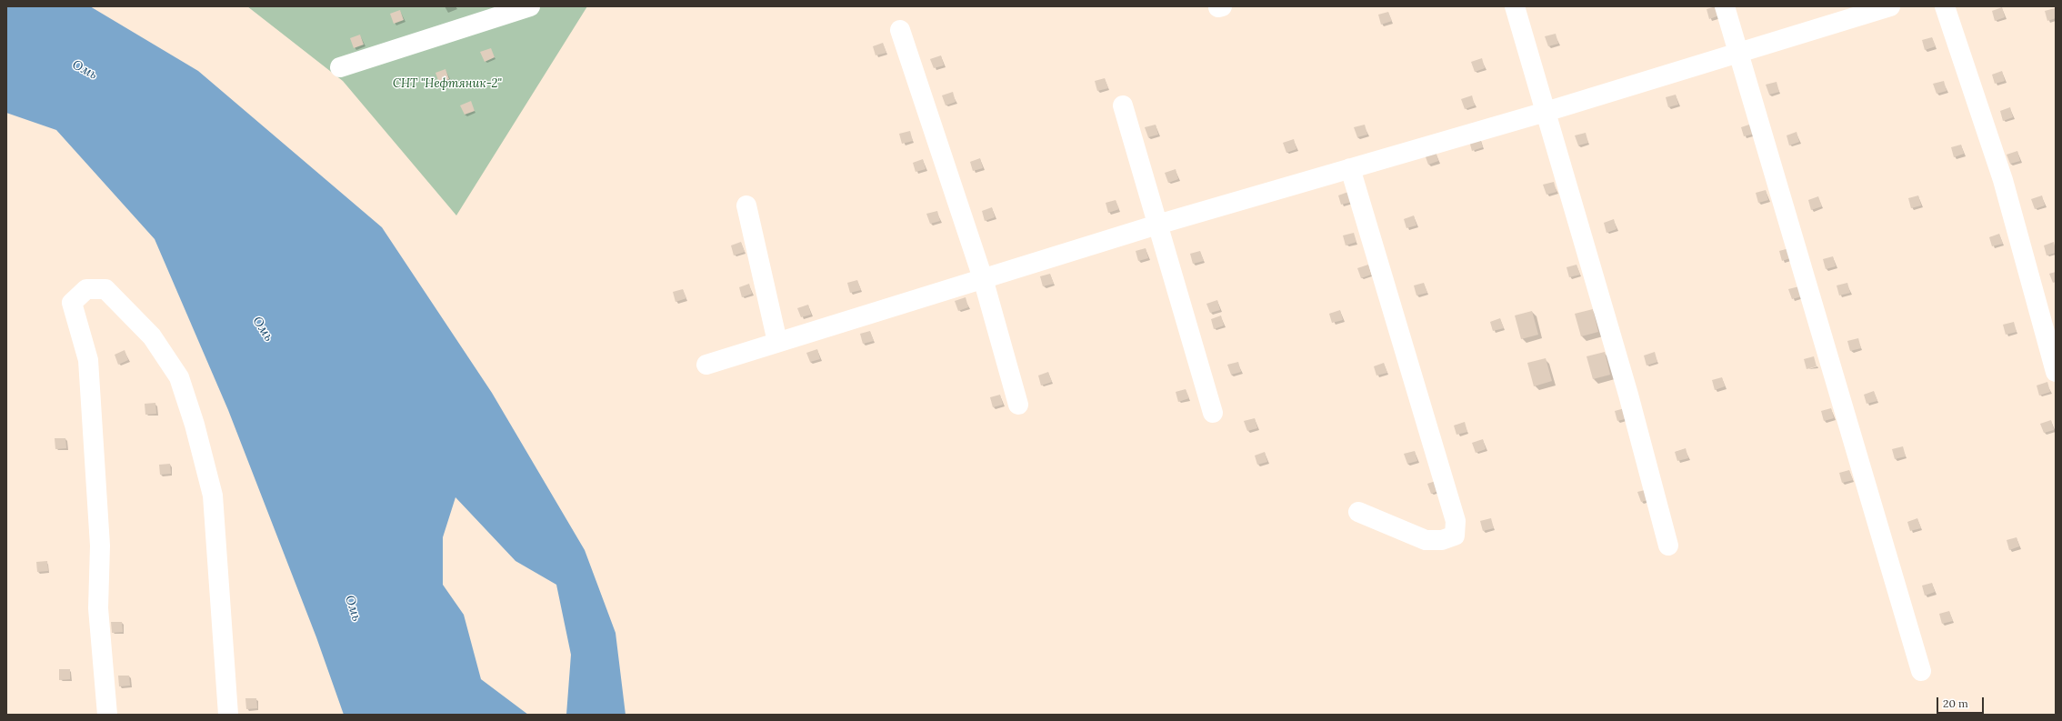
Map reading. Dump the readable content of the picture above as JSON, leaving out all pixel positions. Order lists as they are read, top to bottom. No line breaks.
{"water":["Омь"],"parks":["СНТ \"Нефтяник-2\""],"scale_bar":"20 m"}
